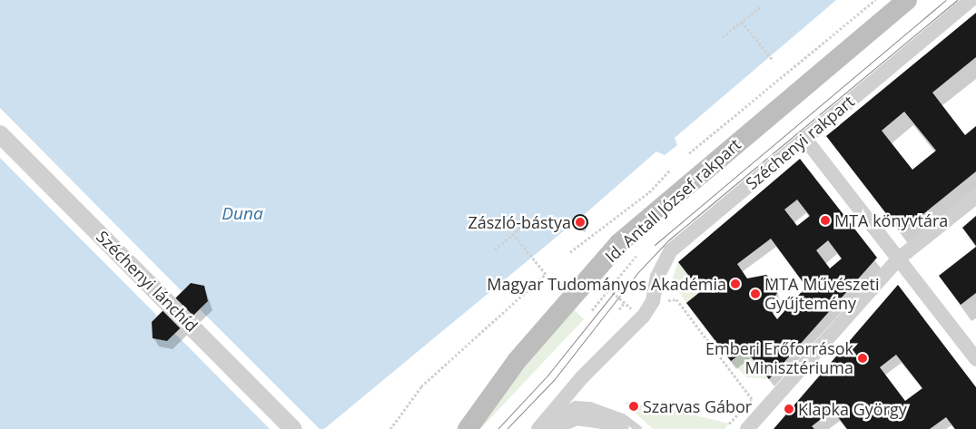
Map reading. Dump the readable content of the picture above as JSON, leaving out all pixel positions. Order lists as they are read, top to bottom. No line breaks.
{"streets":{"main road":["Id. Antall József rakpart"],"street":["Széchenyi rakpart","Széchenyi lánchíd"]},"water":["Duna"],"places":["MTA könyvtára","Zászló-bástya","Magyar Tudományos Akadémia","MTA Művészeti Gyűjtemény","Emberi Erőforrások Minisztériuma","Szarvas Gábor","Klapka György"]}
